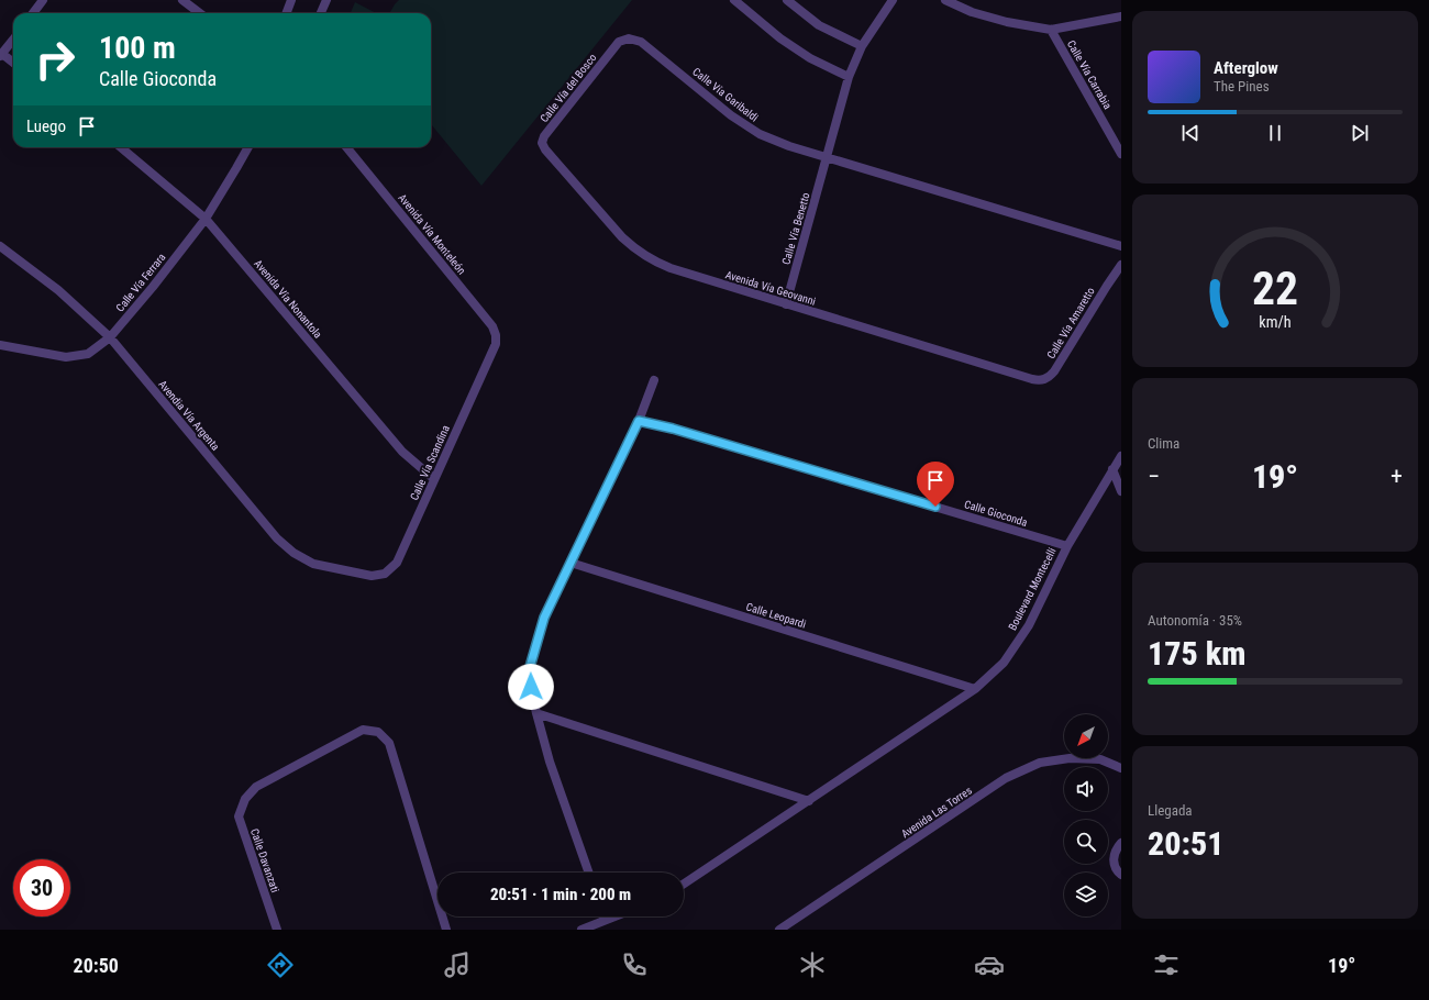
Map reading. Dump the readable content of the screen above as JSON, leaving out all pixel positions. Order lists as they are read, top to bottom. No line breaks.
{"streets":{"street":["Calle Vía Carrabia","Calle Vía del Bosco","Calle Vía Garibaldi","Calle Vía Benetto","Avenida Vía Monteleón","Calle Vía Ferrara","Avenida Vía Geovanni","Avenida Vía Nonantola","Calle Vía Amaretto","Avendia Vía Argenta","Calle Vía Scandina","Calle Gioconda","Boulevard Montecelli","Calle Leopardi","Avenida Las Torres","Calle Davanzati"]},"crossings":[["Calle Vía del Bosco","Calle Vía Garibaldi"],["Calle Vía del Bosco","Avenida Vía Geovanni"],["Calle Vía Garibaldi","Calle Vía Benetto"],["Calle Vía Benetto","Avenida Vía Geovanni"],["Avenida Vía Monteleón","Calle Vía Scandina"],["Calle Vía Ferrara","Avenida Vía Nonantola"],["Calle Vía Ferrara","Avendia Vía Argenta"],["Avenida Vía Geovanni","Calle Vía Amaretto"],["Avenida Vía Nonantola","Calle Vía Scandina"],["Avendia Vía Argenta","Calle Vía Scandina"],["Calle Gioconda","Boulevard Montecelli"],["Boulevard Montecelli","Calle Leopardi"]],"north":"bottom left","page":{"turn":["100 m","Calle Gioconda"],"song":["Afterglow","The Pines"],"then":"Luego","tile":["Clima",["Autonomía · 35%","175 km"],["Llegada","20:51"]],"heat":["−","19°","+"],"limit":"30","trip":"20:51 · 1 min · 200 m","tabs":["20:50","19°"],"gauge":["22","km/h"]}}
